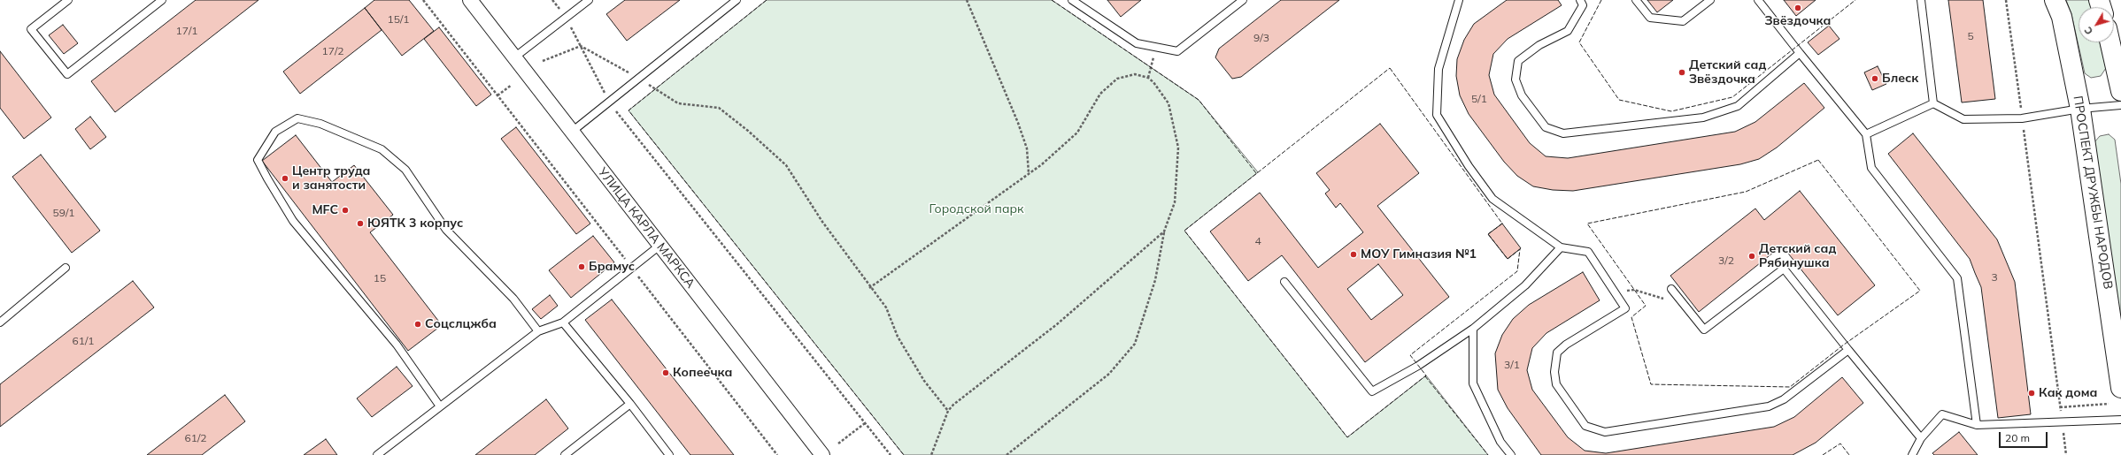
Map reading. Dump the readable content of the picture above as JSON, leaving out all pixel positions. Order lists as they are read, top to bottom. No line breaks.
{"streets":{"street":["ПРОСПЕКТ ДРУЖБЫ НАРОДОВ","УЛИЦА КАРЛА МАРКСА"]},"parks":["Городской парк"],"places":["Звёздочка","Детский сад Звёздочка","Блеск","Центр труда и занятости","MFC","ЮЯТК 3 корпус","МОУ Гимназия №1","Детский сад Рябинушка","Брамус","Соцслцжба","Копеечка","Как дома"],"house_numbers":["15/1","17/1","5","9/3","17/2","5/1","59/1","4","3/2","3","15","61/1","3/1","61/2"],"scale_bar":"20 m","north":"bottom left"}
